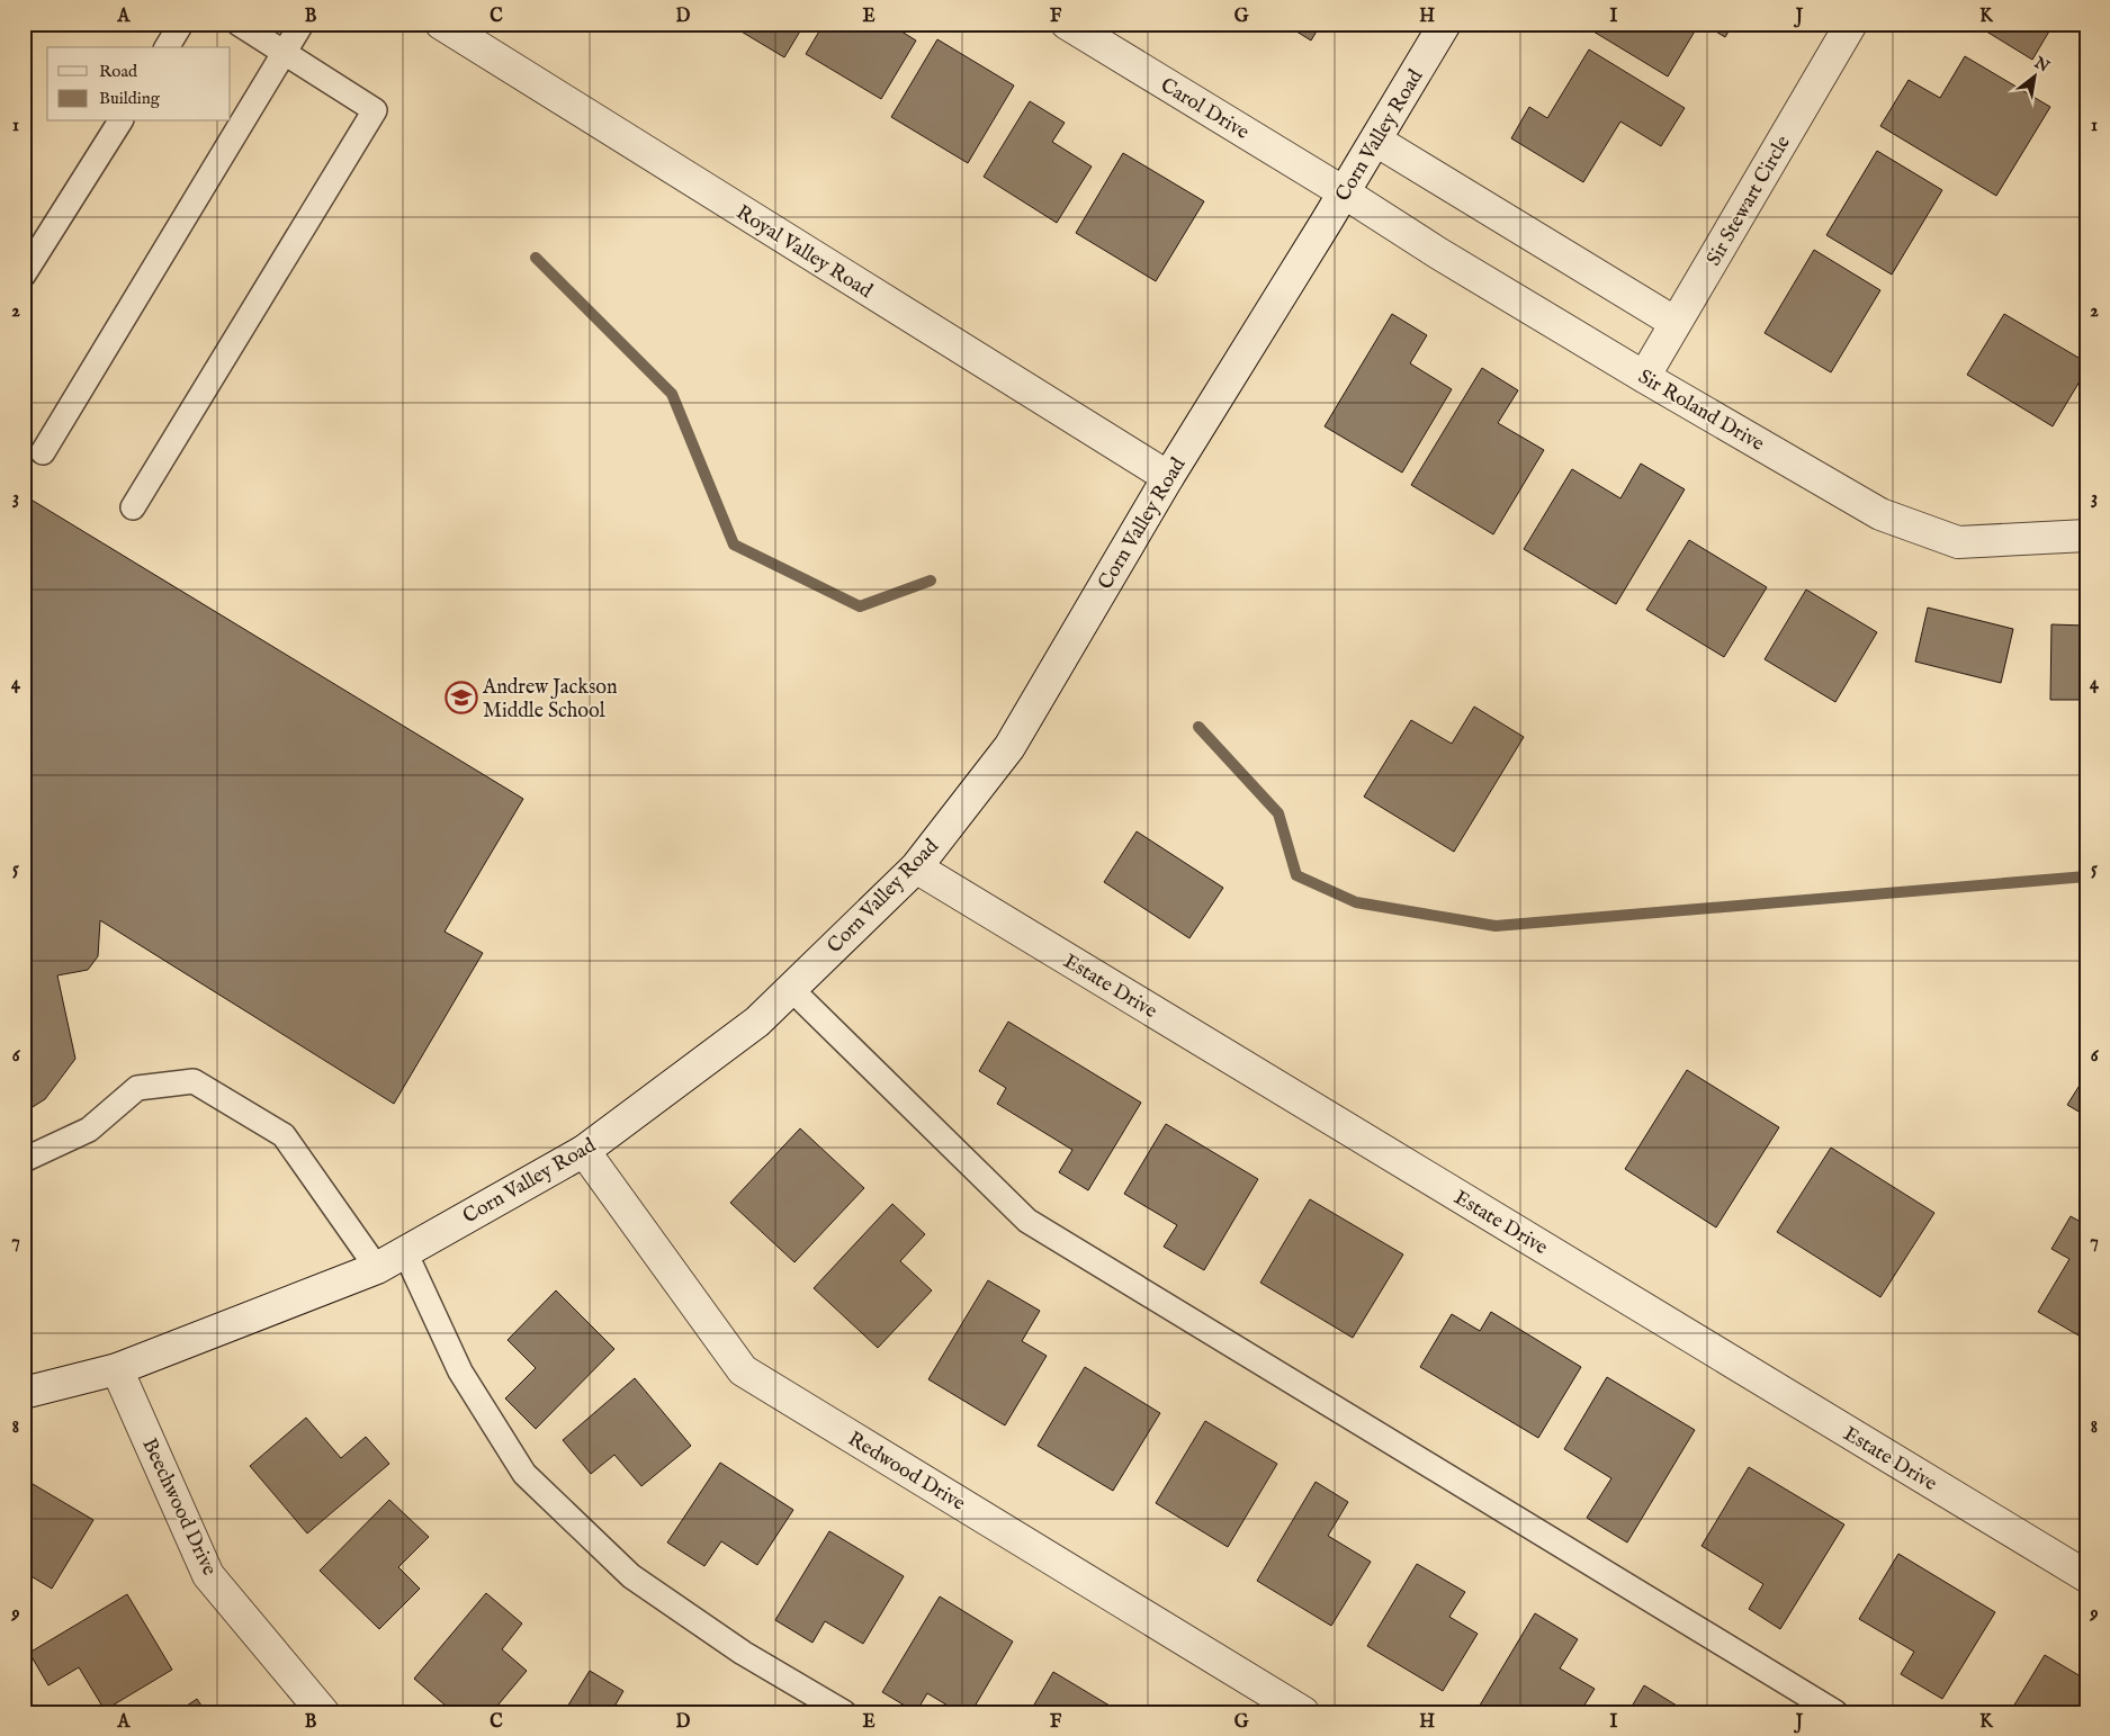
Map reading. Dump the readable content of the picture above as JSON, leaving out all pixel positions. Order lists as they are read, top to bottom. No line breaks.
{"streets":{"street":["Carol Drive","Corn Valley Road","Sir Stewart Circle","Royal Valley Road","Sir Roland Drive","Estate Drive","Redwood Drive","Beechwood Drive"]},"crossings":[["Carol Drive","Corn Valley Road"],["Carol Drive","Sir Roland Drive"],["Corn Valley Road","Royal Valley Road"],["Corn Valley Road","Sir Roland Drive"],["Corn Valley Road","Estate Drive"],["Corn Valley Road","Redwood Drive"],["Corn Valley Road","Beechwood Drive"],["Sir Stewart Circle","Sir Roland Drive"]],"places":{"school or university":["Andrew Jackson Middle School"]},"legend":["Road","Building"],"north":"top right","grid":{"columns":["A","B","C","D","E","F","G","H","I","J","K"],"rows":["1","2","3","4","5","6","7","8","9"]}}
